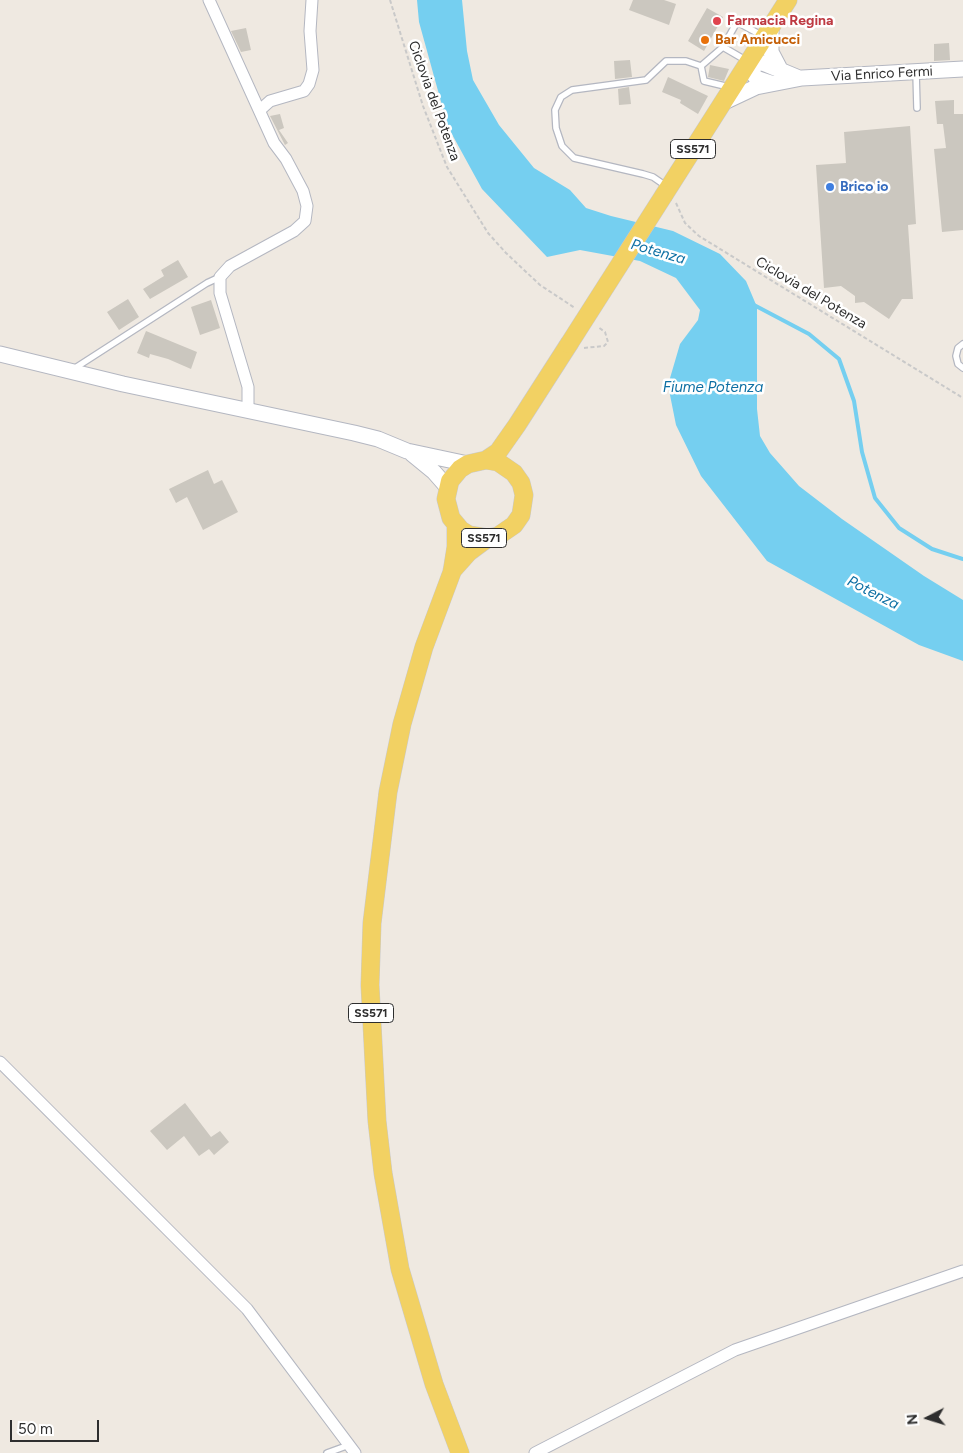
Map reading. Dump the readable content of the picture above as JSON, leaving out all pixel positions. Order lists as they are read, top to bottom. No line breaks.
{"streets":{"main road":["Via Enrico Fermi","SS571"],"path":["Ciclovia del Potenza"]},"crossings":[["Via Enrico Fermi","SS571"],["Ciclovia del Potenza","SS571"]],"water":["Potenza","Fiume Potenza"],"places":["Farmacia Regina","Bar Amicucci","Brico io"],"scale_bar":"50 m","north":"left"}
